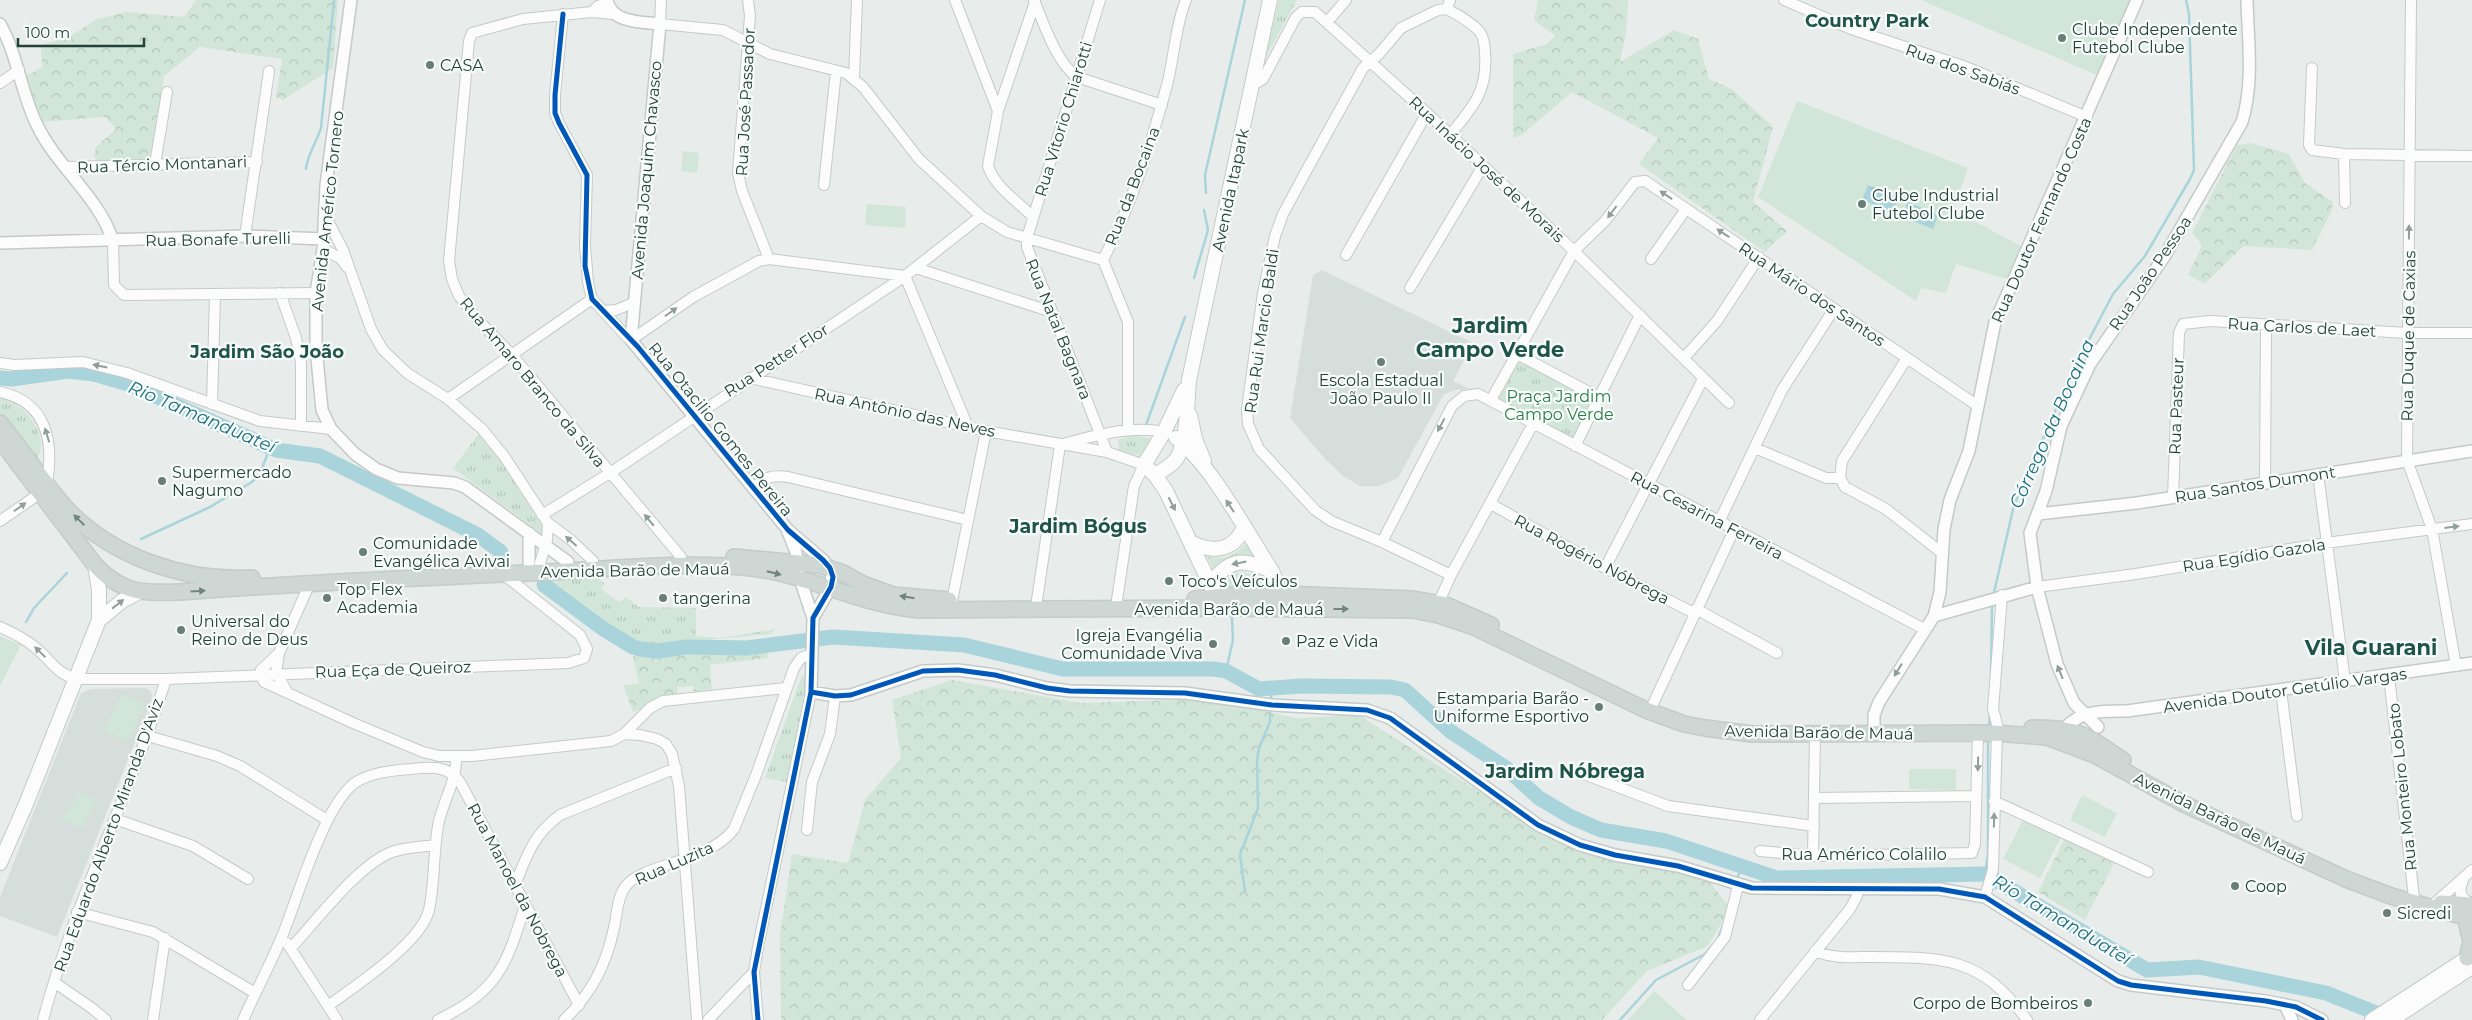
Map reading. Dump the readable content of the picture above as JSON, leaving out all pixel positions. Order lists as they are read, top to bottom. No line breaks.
{"streets":{"main road":["Avenida Itapark","Avenida Barão de Mauá"],"street":["Rua dos Sabiás","Rua José Passador","Rua Vitorio Chiarotti","Rua Tércio Montanari","Rua Inácio José de Morais","Avenida Joaquim Chavasco","Rua da Bocaina","Avenida Américo Tornero","Rua Doutor Fernando Costa","Rua Bonafe Turelli","Rua João Pessoa","Rua Mário dos Santos","Rua Carlos de Laet","Rua Natal Bagnara","Rua Rui Marcio Baldi","Rua Duque de Caxias","Rua Petter Flor","Rua Amaro Branco da Silva","Rua Pasteur","Rua Antônio das Neves","Rua Otacilio Gomes Pereira","Rua Santos Dumont","Rua Cesarina Ferreira","Rua Egídio Gazola","Rua Rogério Nóbrega","Rua Eça de Queiroz","Avenida Doutor Getúlio Vargas","Rua Monteiro Lobato","Rua Eduardo Alberto Miranda D'Aviz","Rua Américo Colalilo","Rua Luzita","Rua Manoel da Nobrega"]},"crossings":[["Rua dos Sabiás","Rua Doutor Fernando Costa"],["Rua Vitorio Chiarotti","Rua Natal Bagnara"],["Rua Inácio José de Morais","Avenida Itapark"],["Rua Inácio José de Morais","Rua Mário dos Santos"],["Rua Inácio José de Morais","Rua Rui Marcio Baldi"],["Avenida Joaquim Chavasco","Rua Otacilio Gomes Pereira"],["Rua da Bocaina","Rua Antônio das Neves"],["Avenida Itapark","Rua Antônio das Neves"],["Avenida Américo Tornero","Rua Bonafe Turelli"],["Avenida Américo Tornero","Avenida Barão de Mauá"],["Rua Doutor Fernando Costa","Rua Mário dos Santos"],["Rua Doutor Fernando Costa","Rua Cesarina Ferreira"],["Rua Doutor Fernando Costa","Avenida Barão de Mauá"],["Rua João Pessoa","Rua Santos Dumont"],["Rua João Pessoa","Rua Egídio Gazola"],["Rua João Pessoa","Avenida Barão de Mauá"],["Rua João Pessoa","Avenida Doutor Getúlio Vargas"],["Rua Carlos de Laet","Rua Duque de Caxias"],["Rua Carlos de Laet","Rua Pasteur"],["Rua Natal Bagnara","Rua Antônio das Neves"],["Rua Rui Marcio Baldi","Rua Cesarina Ferreira"],["Rua Duque de Caxias","Rua Santos Dumont"],["Rua Duque de Caxias","Rua Egídio Gazola"],["Rua Duque de Caxias","Avenida Doutor Getúlio Vargas"],["Rua Petter Flor","Rua Amaro Branco da Silva"],["Rua Petter Flor","Rua Antônio das Neves"],["Rua Petter Flor","Rua Otacilio Gomes Pereira"],["Rua Amaro Branco da Silva","Avenida Barão de Mauá"],["Rua Pasteur","Rua Santos Dumont"],["Rua Otacilio Gomes Pereira","Avenida Barão de Mauá"],["Avenida Barão de Mauá","Rua Eça de Queiroz"],["Avenida Barão de Mauá","Avenida Doutor Getúlio Vargas"],["Avenida Barão de Mauá","Rua Monteiro Lobato"],["Rua Eça de Queiroz","Rua Eduardo Alberto Miranda D'Aviz"],["Avenida Doutor Getúlio Vargas","Rua Monteiro Lobato"],["Rua Luzita","Rua Manoel da Nobrega"]],"districts":["Country Park","Jardim Campo Verde","Jardim São João","Jardim Bógus","Vila Guarani","Jardim Nóbrega"],"water":["Rio Tamanduateí","Córrego da Bocaina"],"parks":["Praça Jardim Campo Verde"],"places":["Clube Independente Futebol Clube","CASA","Clube Industrial Futebol Clube","Escola Estadual João Paulo II","Supermercado Nagumo","Comunidade Evangélica Avivai","Toco's Veículos","Top Flex Academia","tangerina","Universal do Reino de Deus","Paz e Vida","Igreja Evangélia Comunidade Viva","Estamparia Barão - Uniforme Esportivo","Coop","Sicredi","Corpo de Bombeiros"],"scale_bar":"100 m"}
